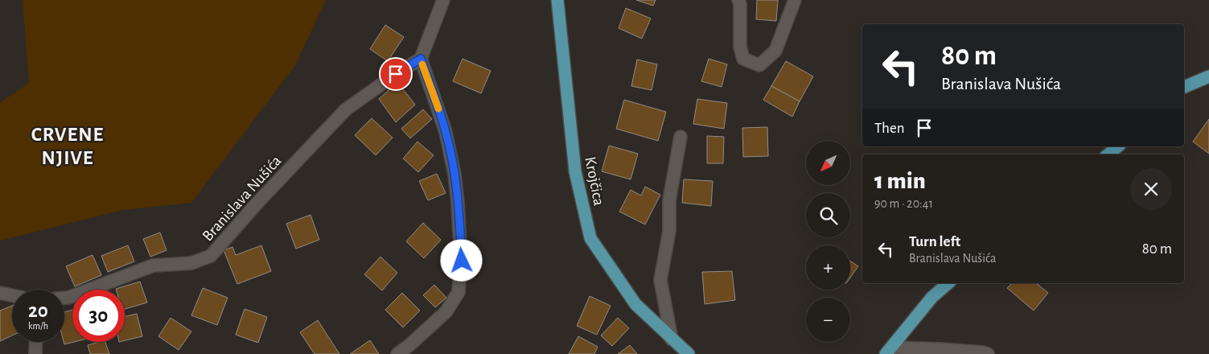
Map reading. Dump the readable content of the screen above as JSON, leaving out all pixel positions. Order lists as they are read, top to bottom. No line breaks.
{"streets":{"main road":["Krojčica"],"street":["Branislava Nušića"]},"districts":["CRVENE NJIVE"],"north":"bottom left","page":{"turn":["80 m","Branislava Nušića"],"then":"Then","map_buttons":["+","−"],"heading":["1 min","90 m · 20:41"],"list":[{"name":"Turn left","note":"Branislava Nušića","value":"80 m"}],"speed":"20 km/h","limit":"30"}}
